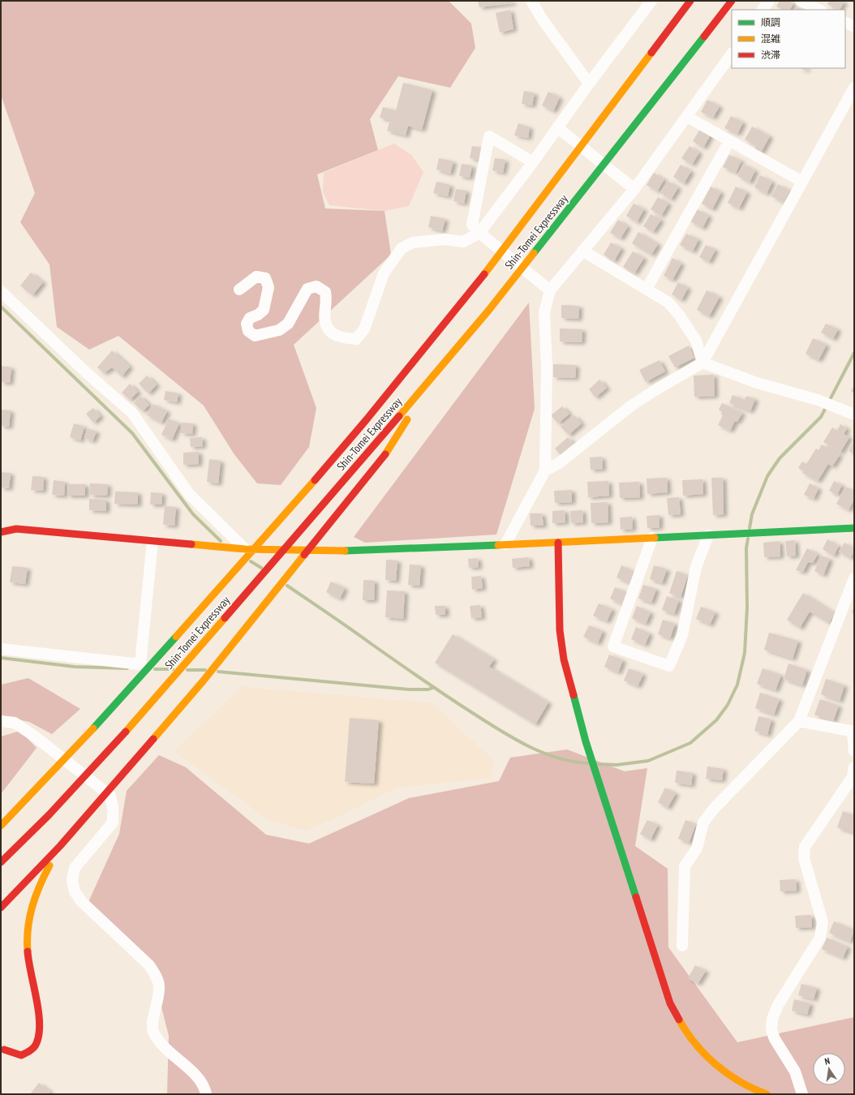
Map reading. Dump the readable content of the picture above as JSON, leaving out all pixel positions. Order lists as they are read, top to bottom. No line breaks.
{"streets":{"main road":["Shin-Tomei Expressway"]},"legend":["順調","混雑","渋滞"],"north":"top"}
